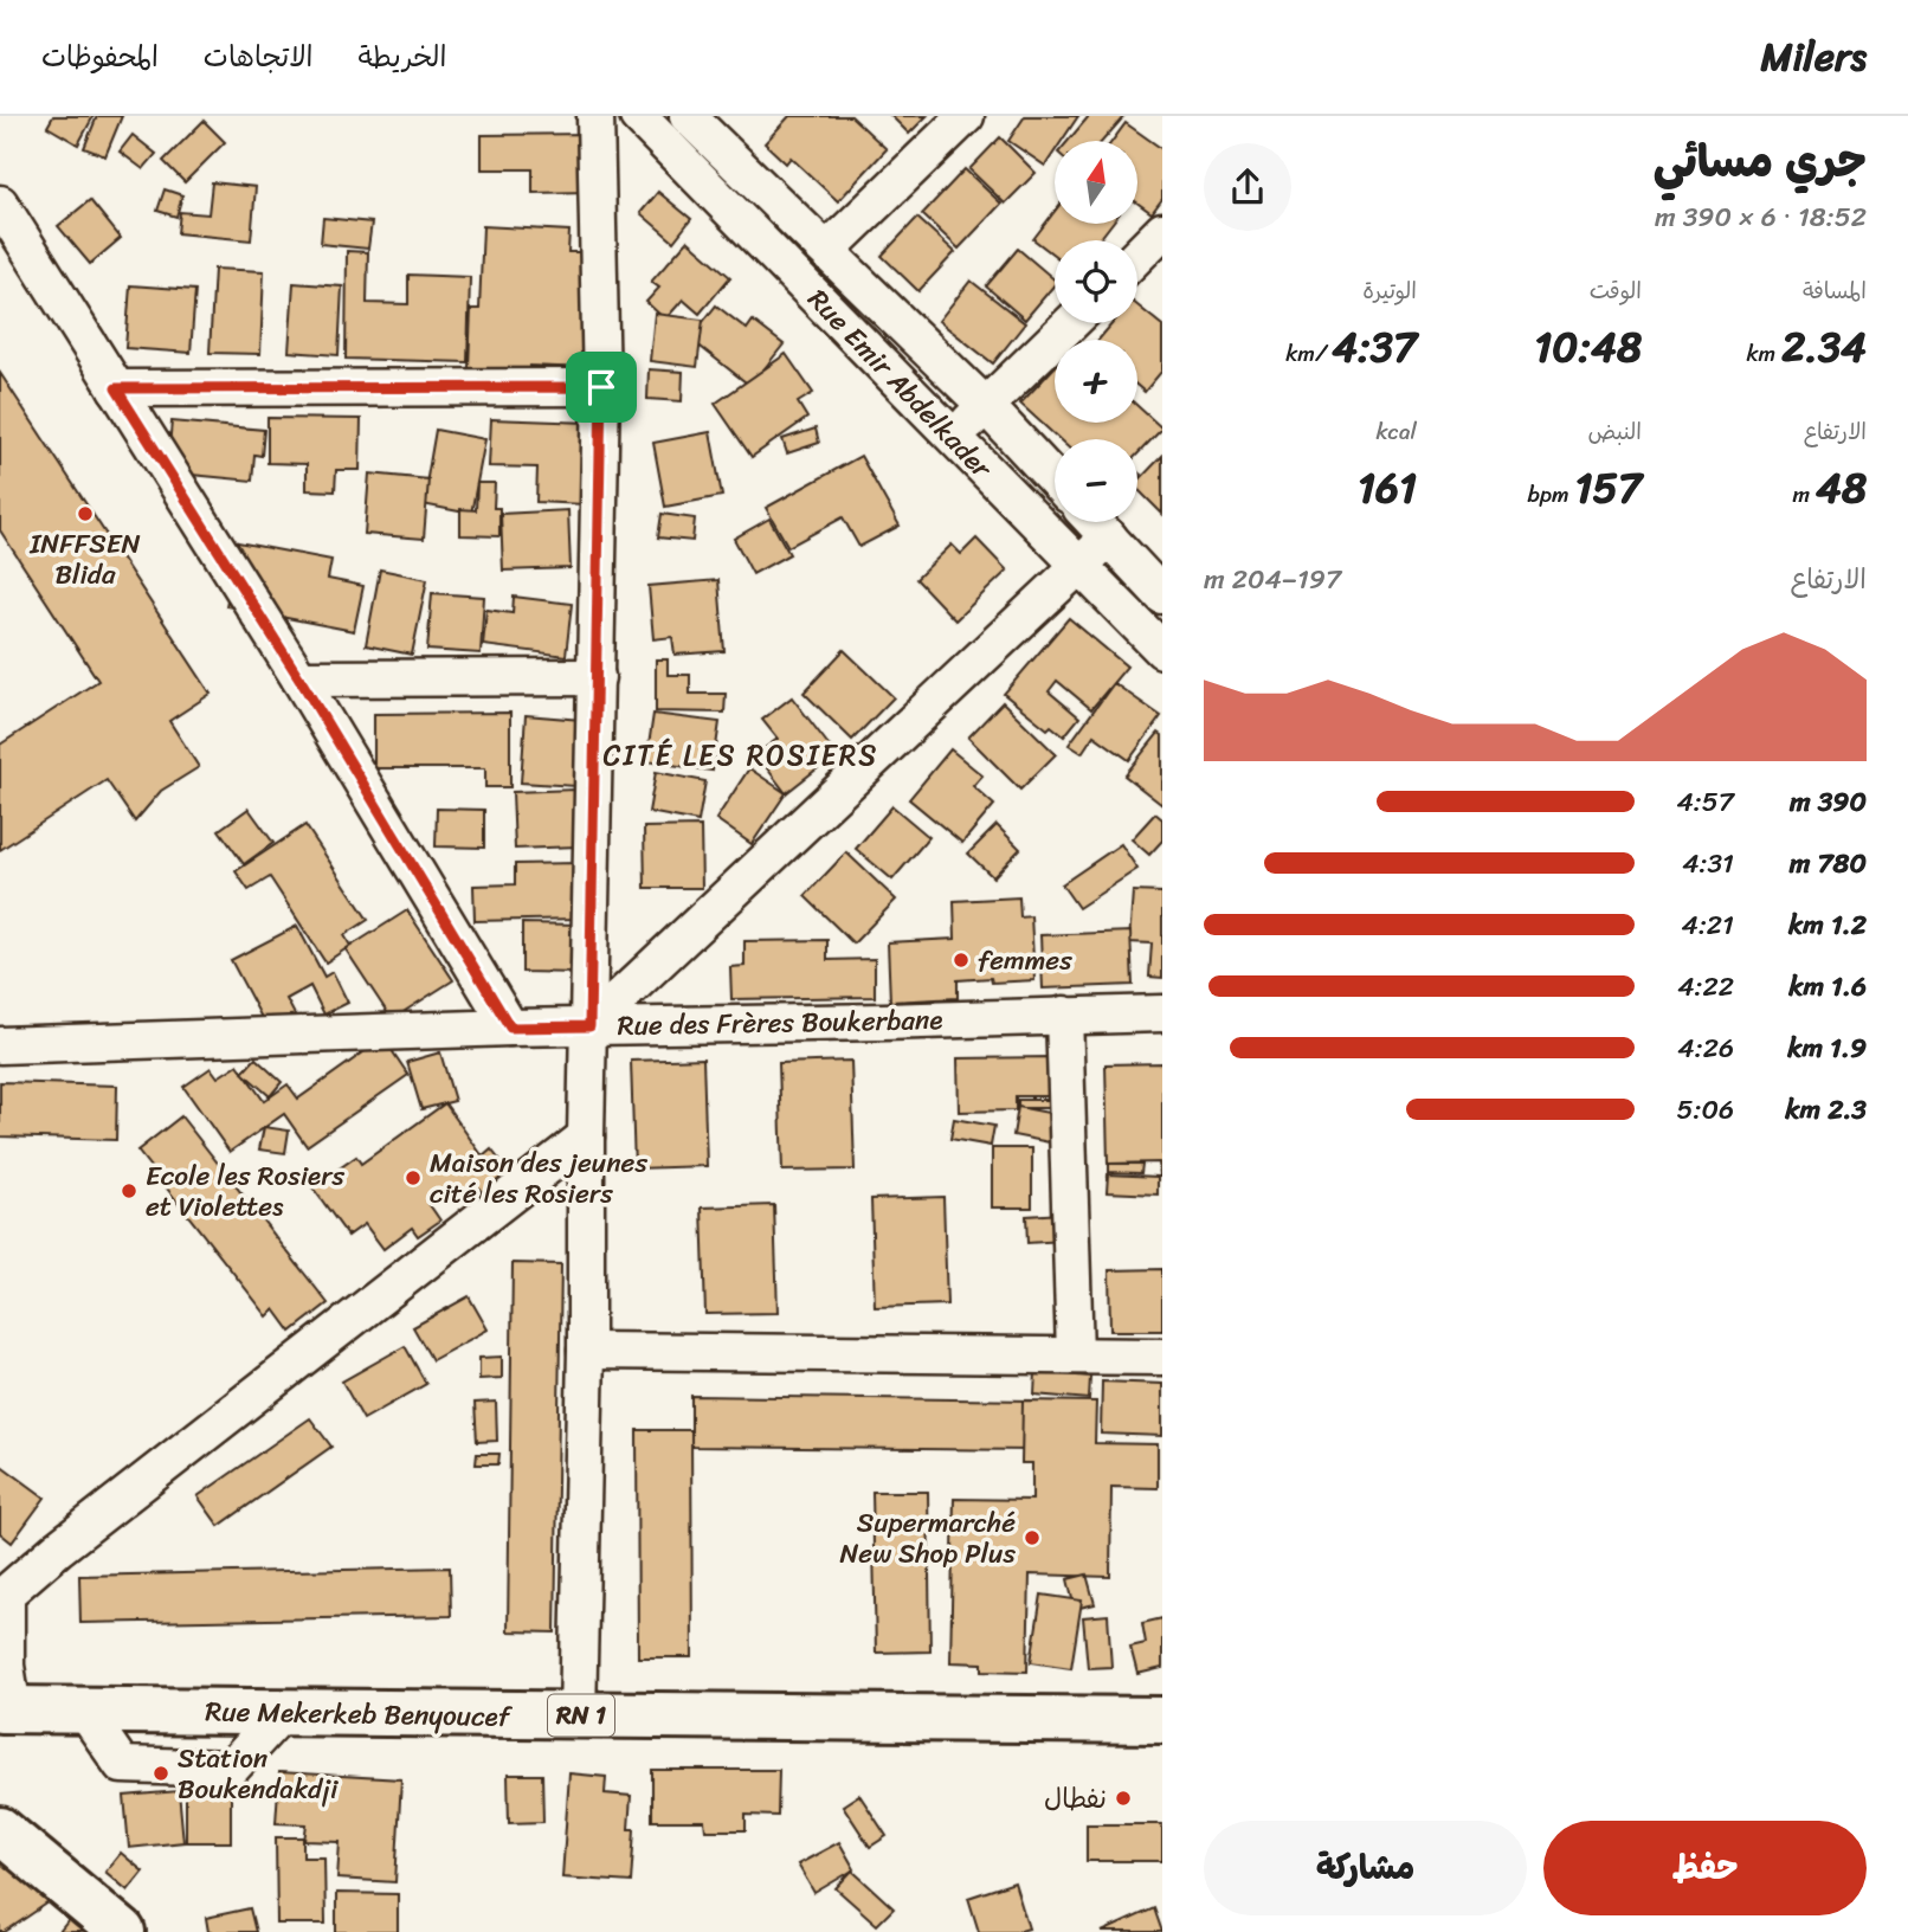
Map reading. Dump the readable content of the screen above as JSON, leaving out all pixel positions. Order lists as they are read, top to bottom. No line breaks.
{"streets":{"main road":["Rue Mekerkeb Benyoucef","RN 1"],"street":["Rue Emir Abdelkader","Rue des Frères Boukerbane"]},"districts":["CITÉ LES ROSIERS"],"places":["INFFSEN Blida","femmes","Maison des jeunes cité les Rosiers","Ecole les Rosiers et Violettes","Supermarché New Shop Plus","Station Boukendakdji","نفطال"],"north":"top","page":{"header":"Milers","nav":["الخريطة","الاتجاهات","المحفوظات"],"heading":["جري مسائي","18:52 · 6 × 390 m"],"map_buttons":["+","−"],"stats":[["المسافة","2.34 km"],["الوقت","10:48"],["الوتيرة","4:37 /km"],["الارتفاع","48 m"],["النبض","157 bpm"],["kcal","161"]],"chart":["الارتفاع","197–204 m"],"list":[{"name":"390 m","note":"4:57"},{"name":"780 m","note":"4:31"},{"name":"1.2 km","note":"4:21"},{"name":"1.6 km","note":"4:22"},{"name":"1.9 km","note":"4:26"},{"name":"2.3 km","note":"5:06"}],"buttons":["حفظ","مشاركة"]}}
